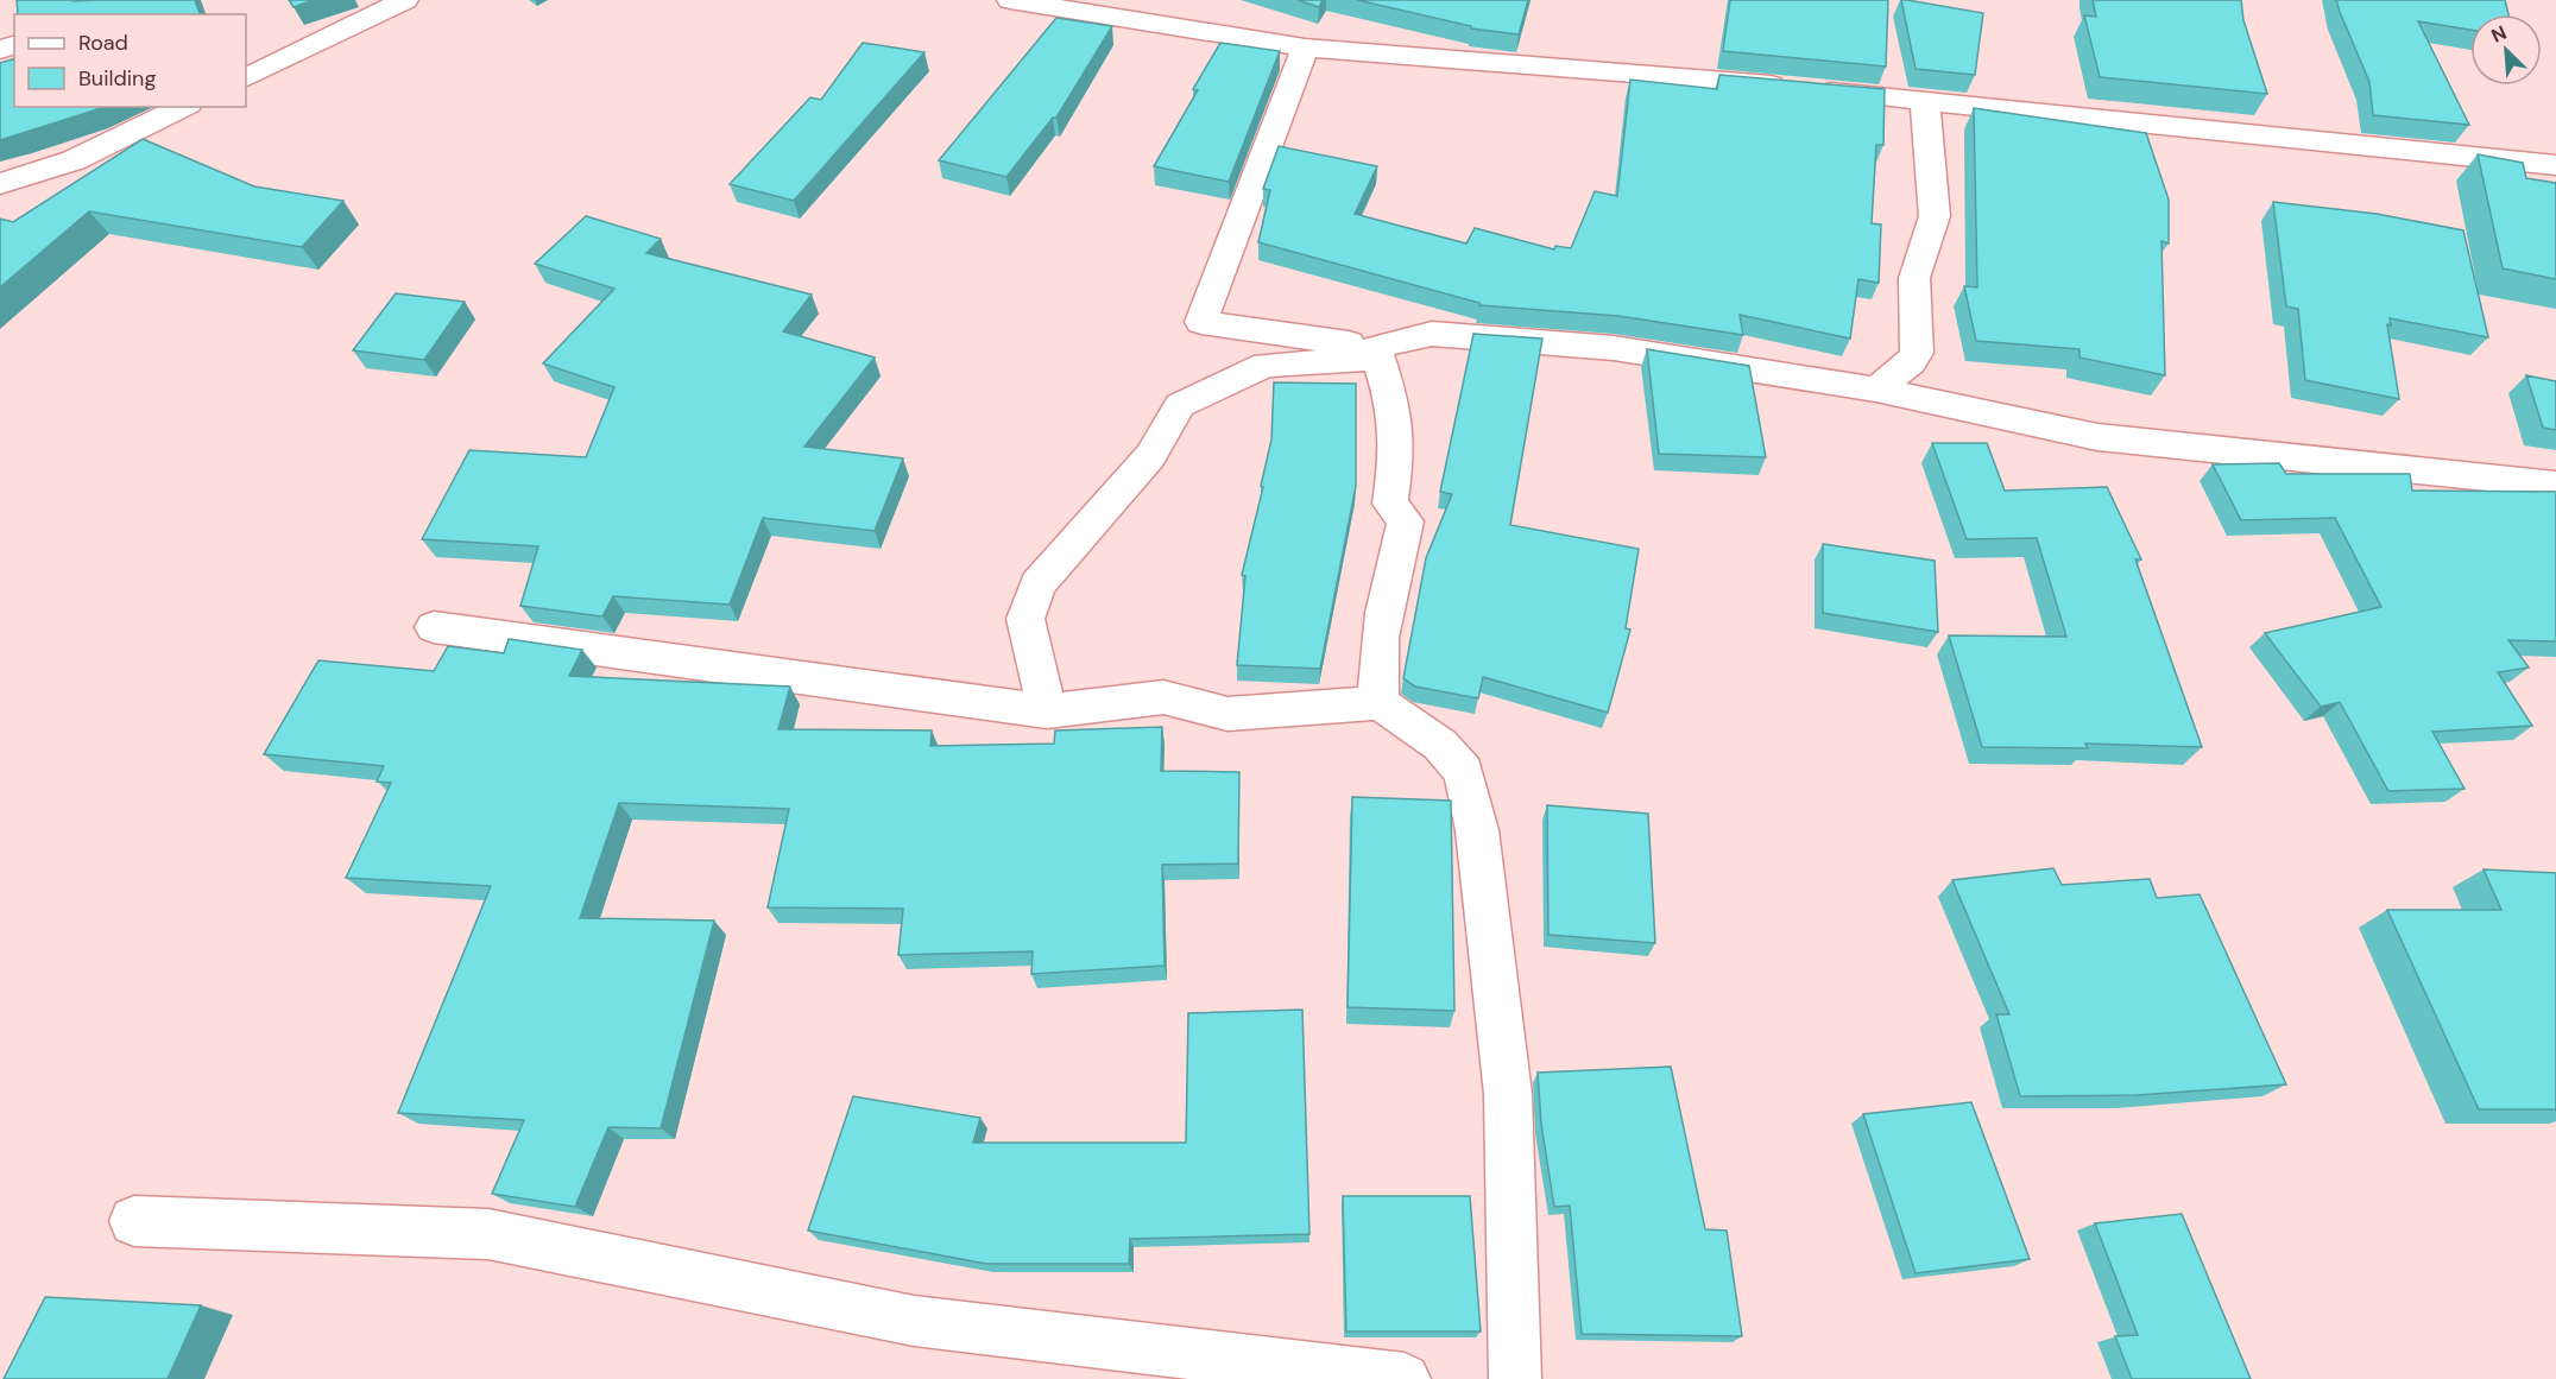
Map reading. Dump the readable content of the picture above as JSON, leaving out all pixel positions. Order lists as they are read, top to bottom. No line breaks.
{"legend":["Road","Building"],"north":"top left"}
